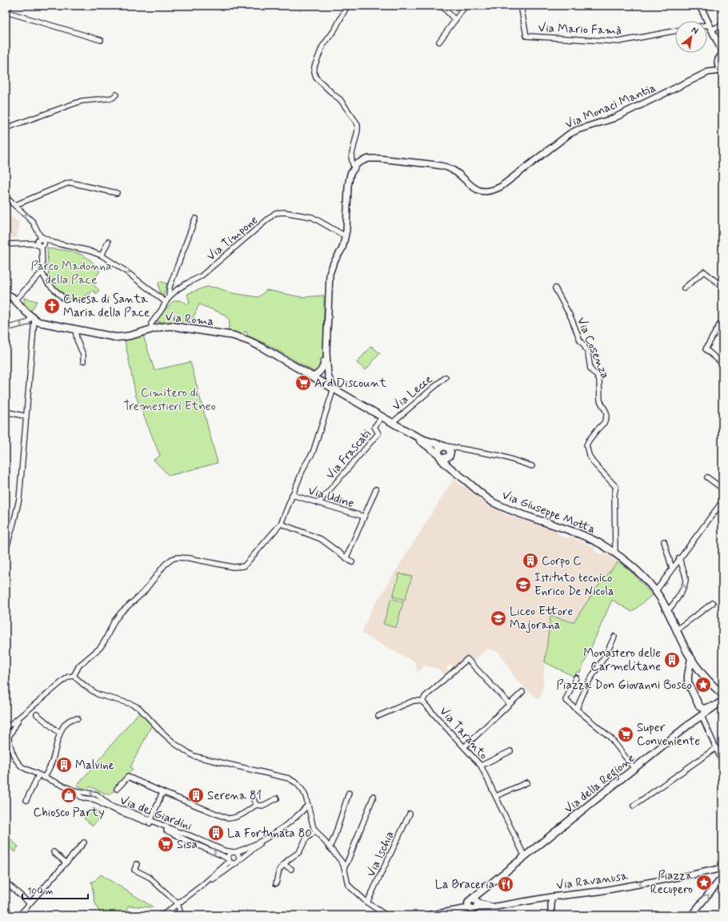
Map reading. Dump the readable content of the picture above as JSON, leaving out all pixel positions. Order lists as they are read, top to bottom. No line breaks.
{"streets":{"main road":["Via Roma","Via Giuseppe Motta","Via della Regione"],"street":["Via Mario Famà","Via Monaci Mantia","Via Timpone","Via Cosenza","Via Lecce","Via Frascati","Via Udine","Via Taranto","Via dei Giardini","Via Ischia","Via Ravanusa"]},"crossings":[["Via Timpone","Via Roma"],["Via Cosenza","Via Giuseppe Motta"],["Via Frascati","Via Udine"],["Via Taranto","Via della Regione"],["Via della Regione","Via Ravanusa"]],"one_way":["Via Ravanusa"],"parks":["Parco Madonna della Pace","Cimitero di Tremestieri Etneo"],"places":{"church":["Chiesa di Santa Maria della Pace"],"supermarket":["Ard Discount","Super Conveniente","Sisa"],"building":["Corpo C","Monastero delle Carmelitane","Malvine","Serena 81","La Fortunata 80"],"school or university":["Istituto tecnico Enrico De Nicola","Liceo Ettore Majorana"],"place":["Piazza Don Giovanni Bosco","Piazza Recupero"],"shop":["Chiosco Party"],"restaurant":["La Braceria"]},"scale_bar":"100 m","north":"top right"}
